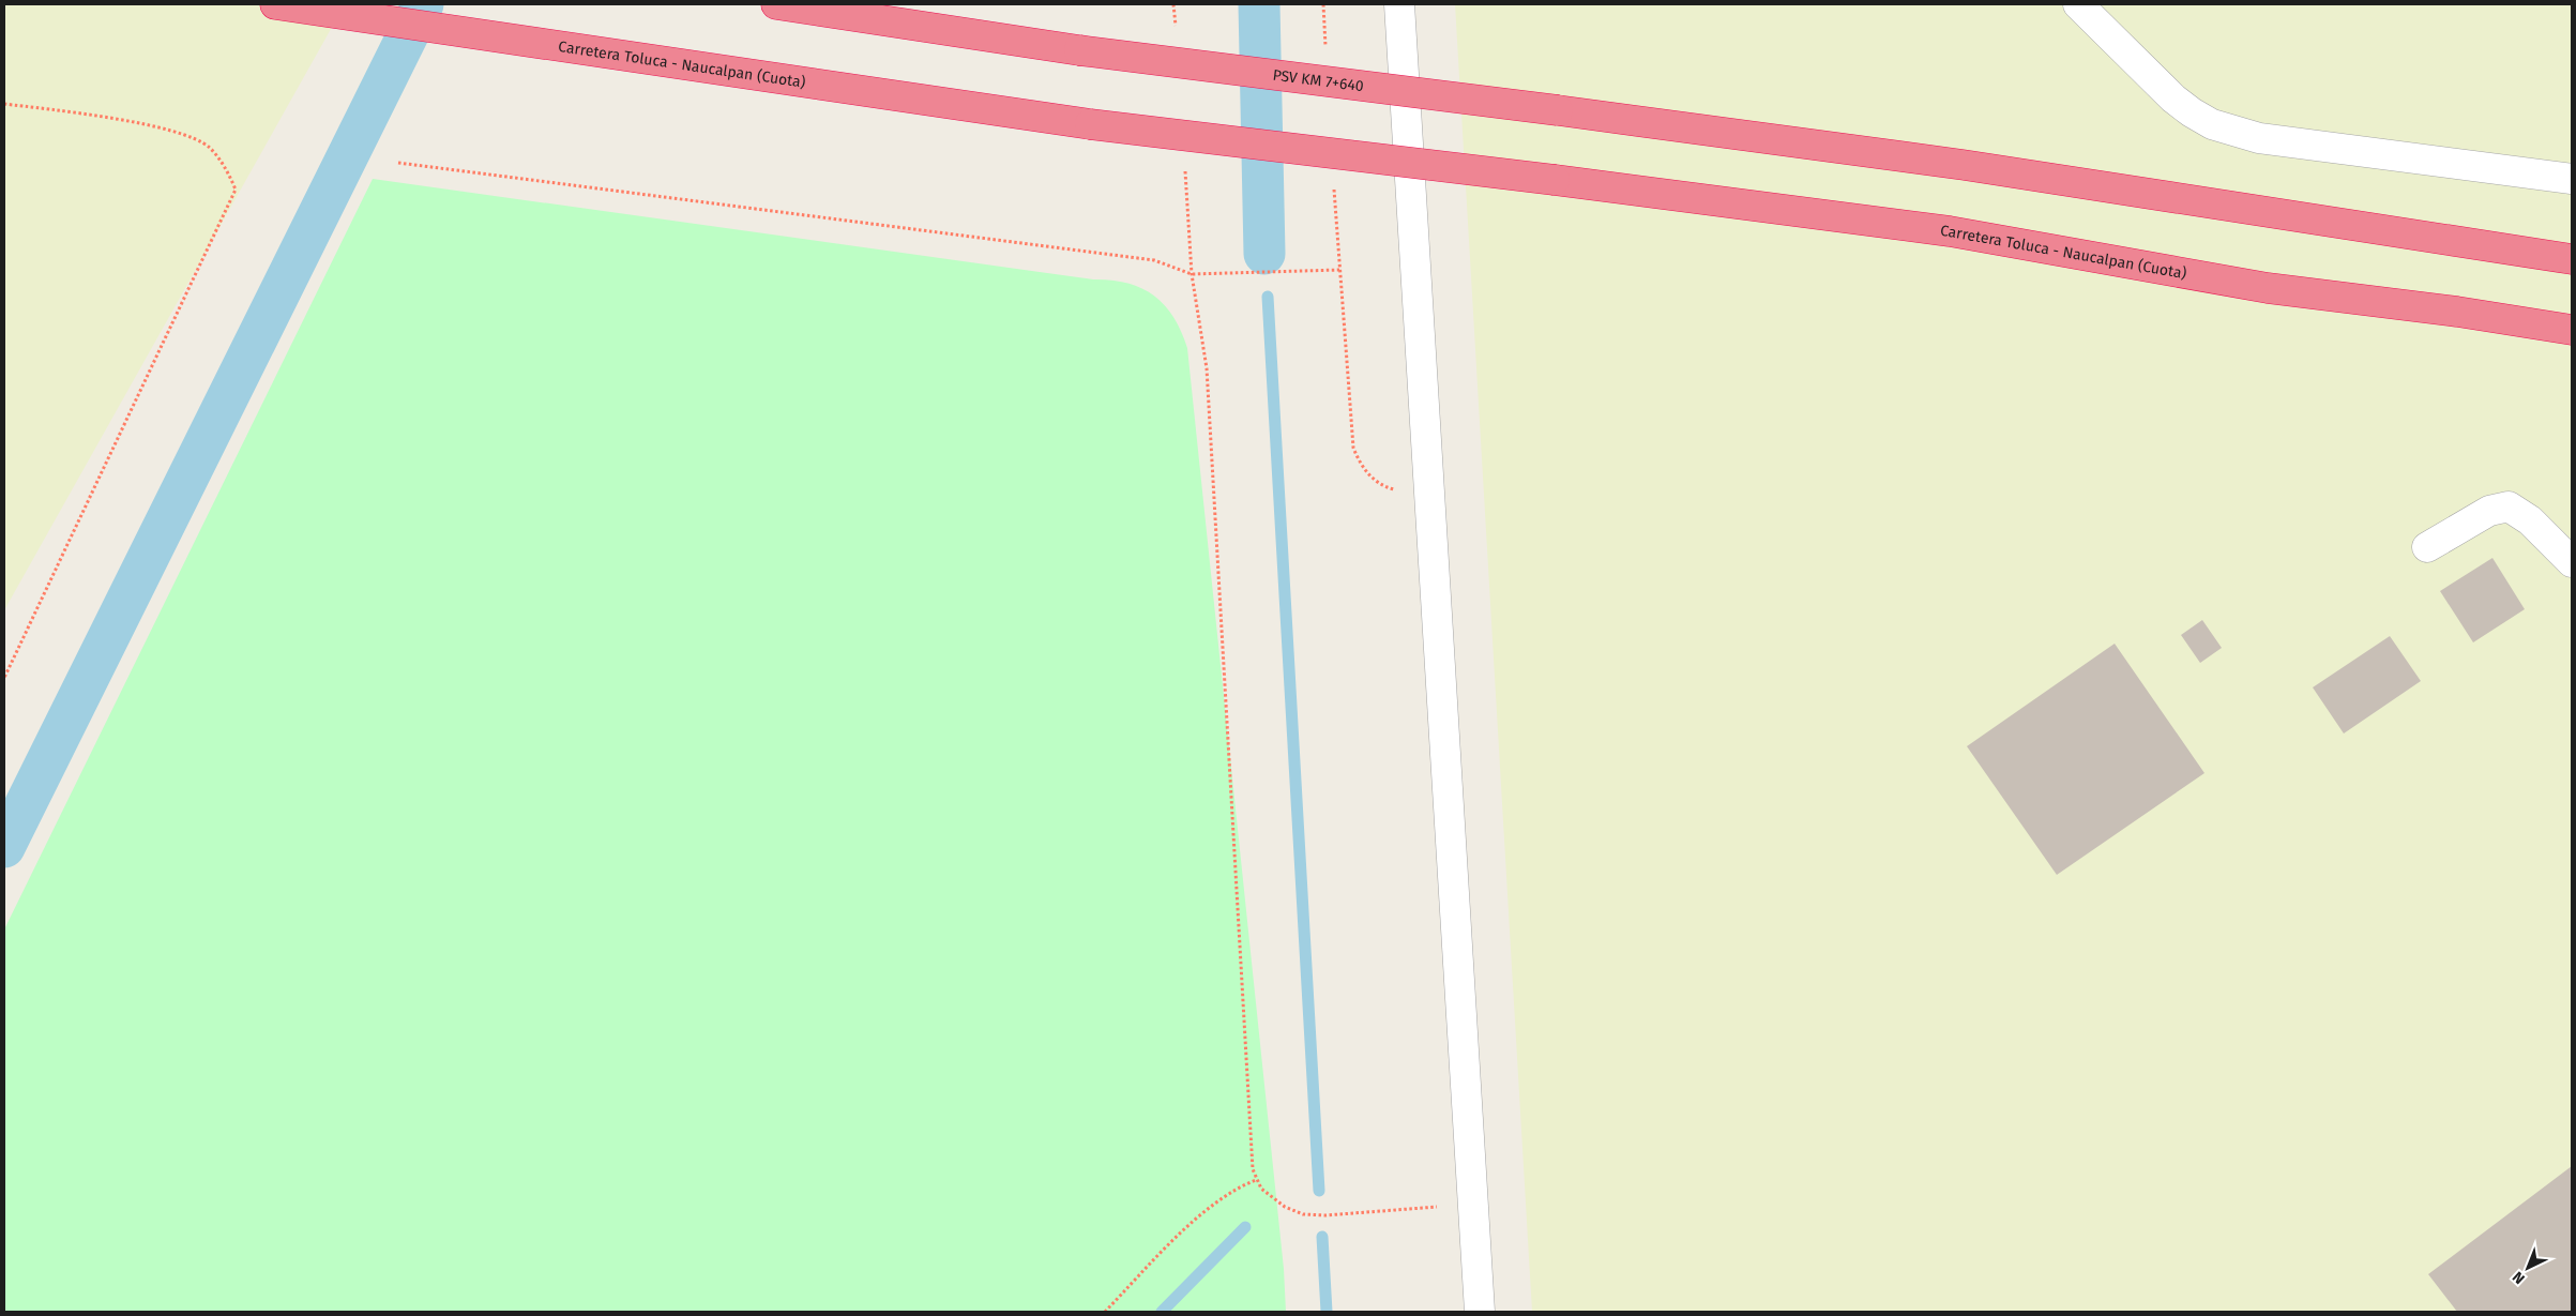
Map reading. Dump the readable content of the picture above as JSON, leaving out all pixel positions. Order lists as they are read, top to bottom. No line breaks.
{"streets":{"highway":["Carretera Toluca - Naucalpan (Cuota)","PSV KM 7+640"]},"north":"bottom left"}
